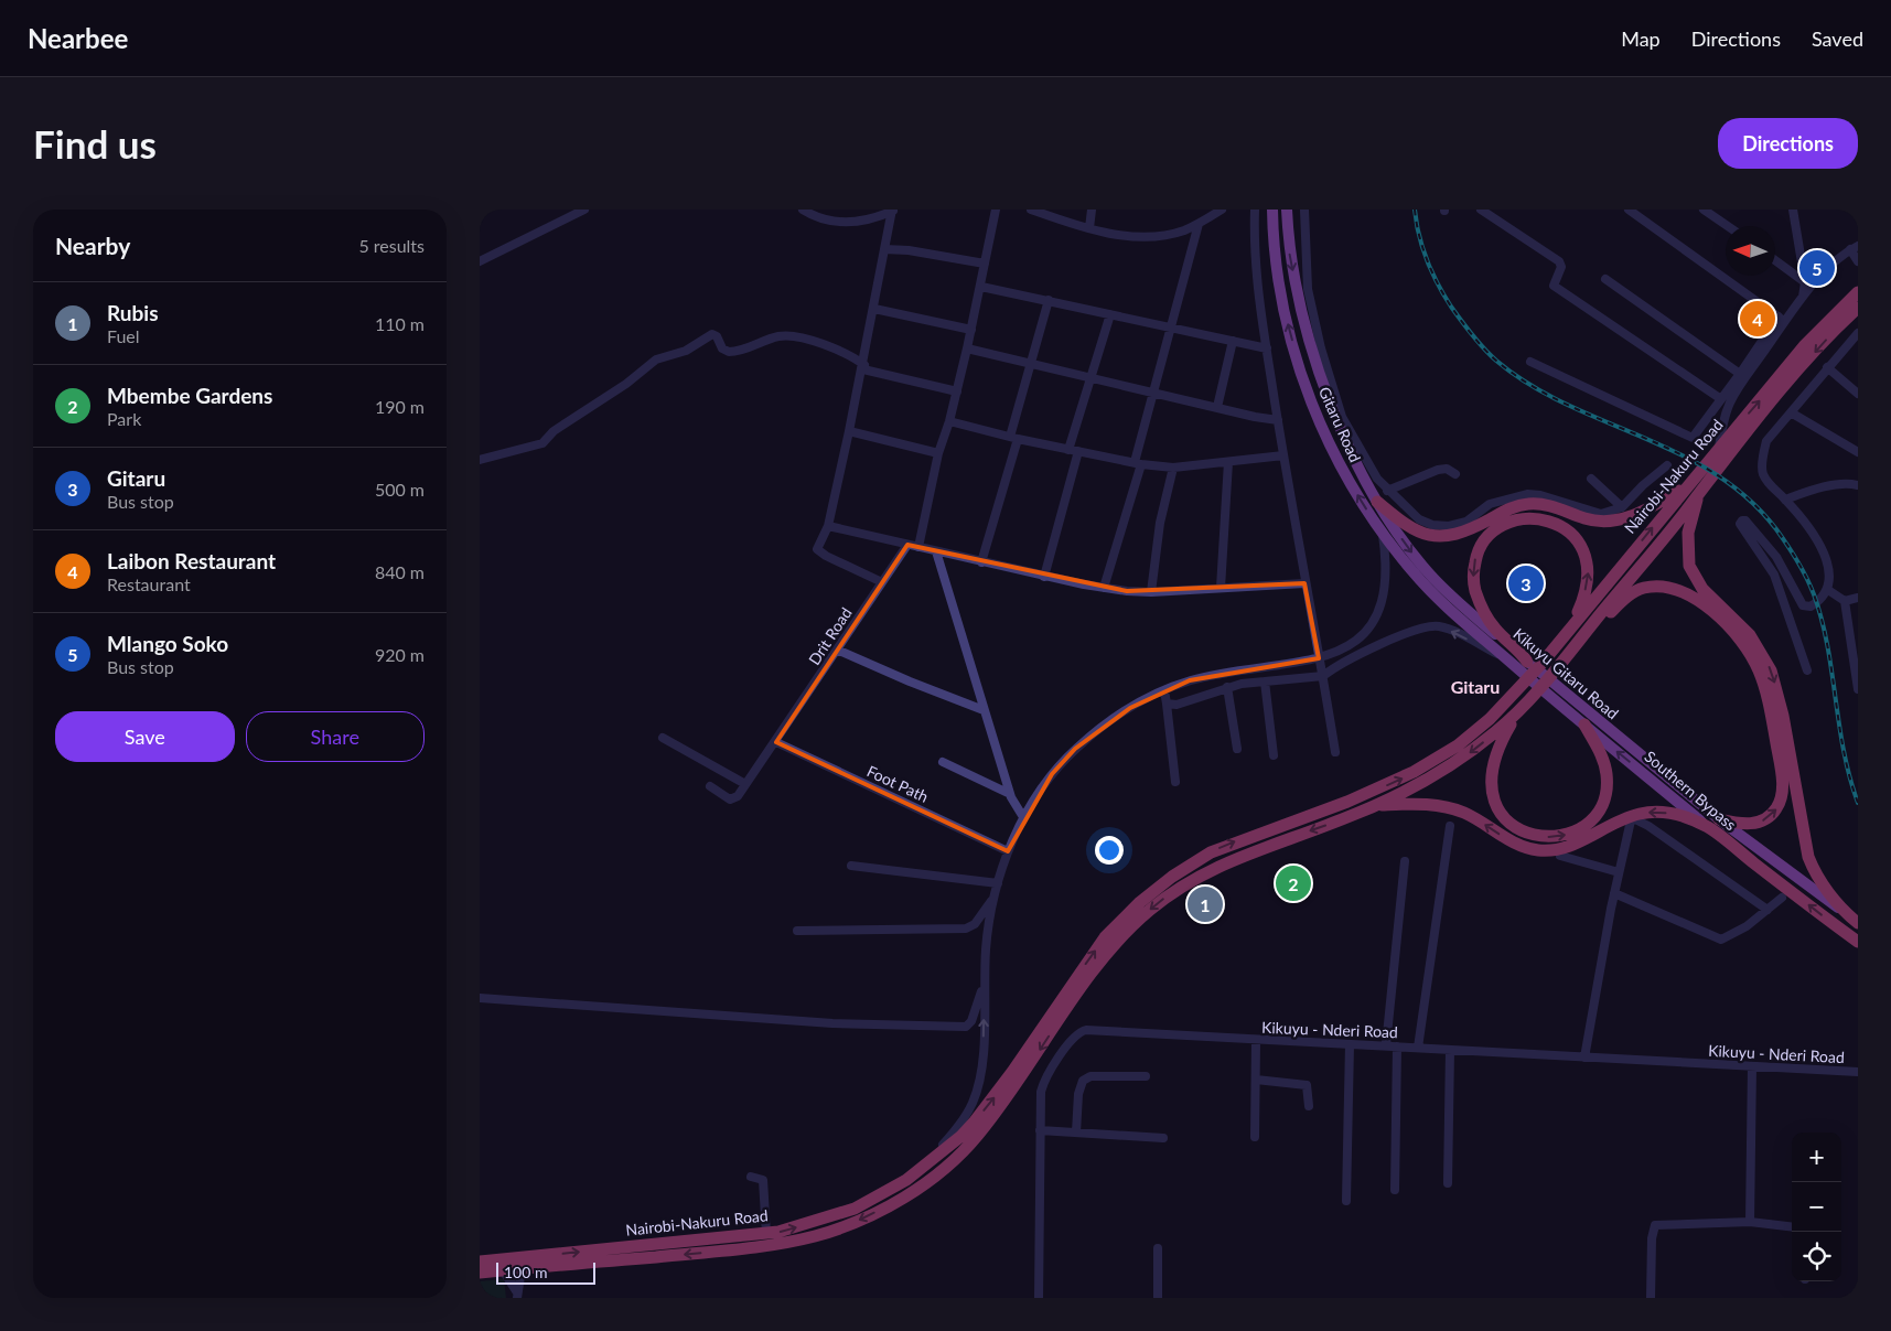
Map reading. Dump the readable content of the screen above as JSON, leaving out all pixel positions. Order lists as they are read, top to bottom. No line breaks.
{"streets":{"highway":["Nairobi-Nakuru Road","Southern Bypass"],"main road":["Gitaru Road","Kikuyu Gitaru Road"],"street":["Drit Road","Foot Path","Kikuyu - Nderi Road"]},"crossings":[["Gitaru Road","Kikuyu Gitaru Road"],["Gitaru Road","Southern Bypass"],["Nairobi-Nakuru Road","Kikuyu Gitaru Road"],["Drit Road","Foot Path"]],"one_way":["Kikuyu Gitaru Road","Southern Bypass"],"districts":["Gitaru"],"scale_bar":"100 m","north":"left","page":{"header":"Nearbee","nav":["Map","Directions","Saved"],"buttons":["Directions",["Save","Share"]],"title":"Find us","heading":["Nearby","5 results"],"pins":["5","4","3","2","1"],"list":[{"mark":"1","name":"Rubis","note":"Fuel","value":"110 m"},{"mark":"2","name":"Mbembe Gardens","note":"Park","value":"190 m"},{"mark":"3","name":"Gitaru","note":"Bus stop","value":"500 m"},{"mark":"4","name":"Laibon Restaurant","note":"Restaurant","value":"840 m"},{"mark":"5","name":"Mlango Soko","note":"Bus stop","value":"920 m"}],"map_buttons":["+","−"],"scale":"100 m"}}
